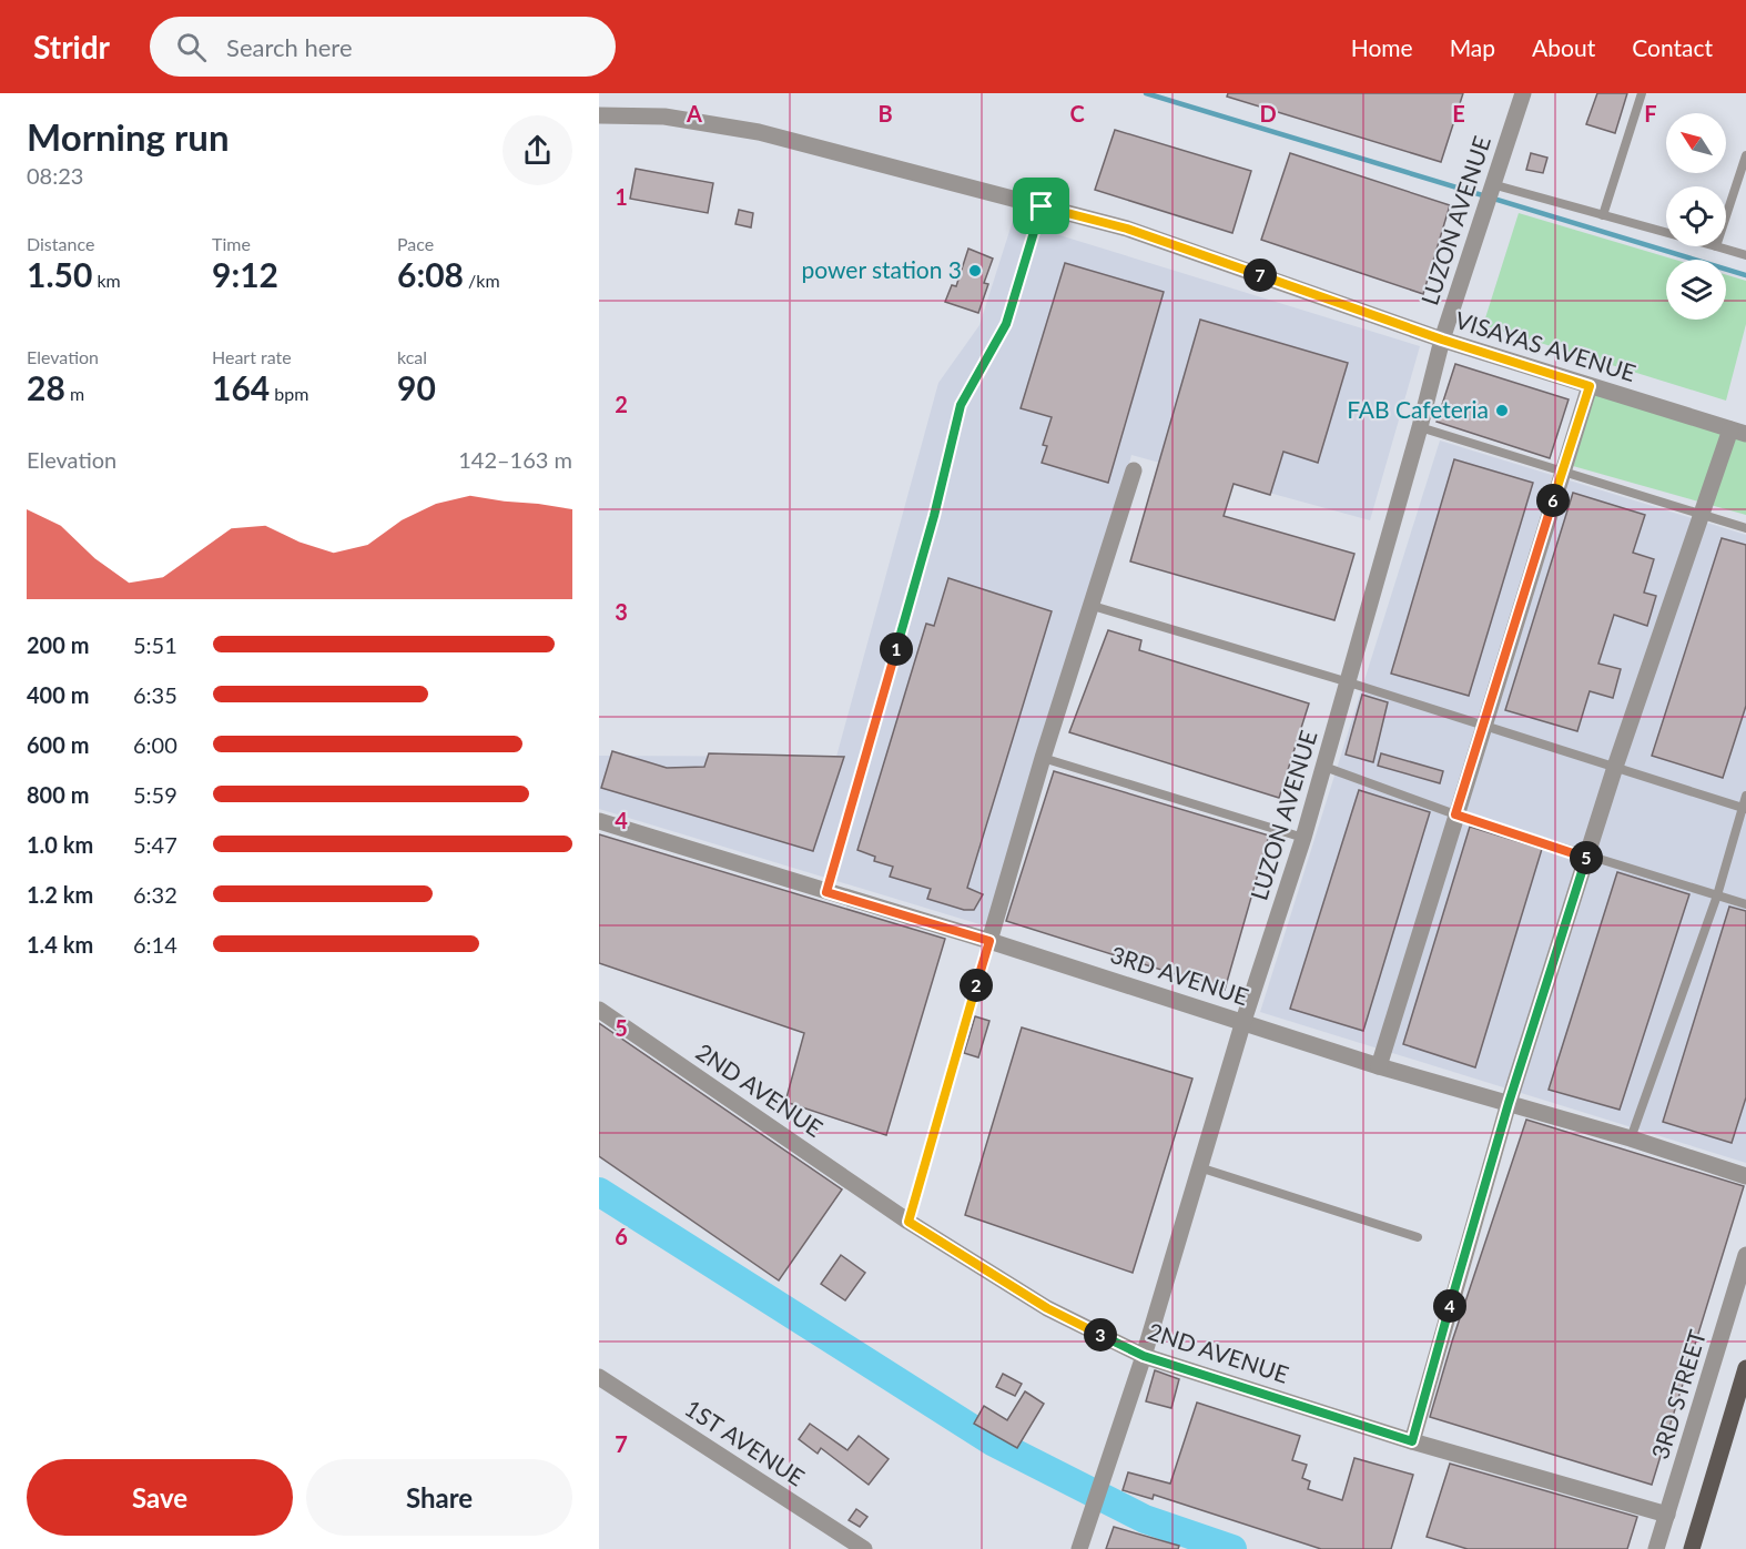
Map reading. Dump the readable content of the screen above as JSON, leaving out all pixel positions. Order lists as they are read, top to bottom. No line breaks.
{"streets":{"street":["LUZON AVENUE","VISAYAS AVENUE","3RD AVENUE","2ND AVENUE","3RD STREET","1ST AVENUE"]},"crossings":[["LUZON AVENUE","VISAYAS AVENUE"],["LUZON AVENUE","3RD AVENUE"],["LUZON AVENUE","2ND AVENUE"],["2ND AVENUE","3RD STREET"]],"places":["power station 3","FAB Cafeteria"],"north":"top left","page":{"header":"Stridr","search":"Search here","nav":["Home","Map","About","Contact"],"heading":["Morning run","08:23"],"stats":[["Distance","1.50 km"],["Time","9:12"],["Pace","6:08 /km"],["Elevation","28 m"],["Heart rate","164 bpm"],["kcal","90"]],"pins":["7","6","1","5","2","4","3"],"chart":["Elevation","142–163 m"],"list":[{"name":"200 m","note":"5:51"},{"name":"400 m","note":"6:35"},{"name":"600 m","note":"6:00"},{"name":"800 m","note":"5:59"},{"name":"1.0 km","note":"5:47"},{"name":"1.2 km","note":"6:32"},{"name":"1.4 km","note":"6:14"}],"buttons":["Save","Share"]},"grid":{"columns":["A","B","C","D","E","F"],"rows":["1","2","3","4","5","6","7"]}}
